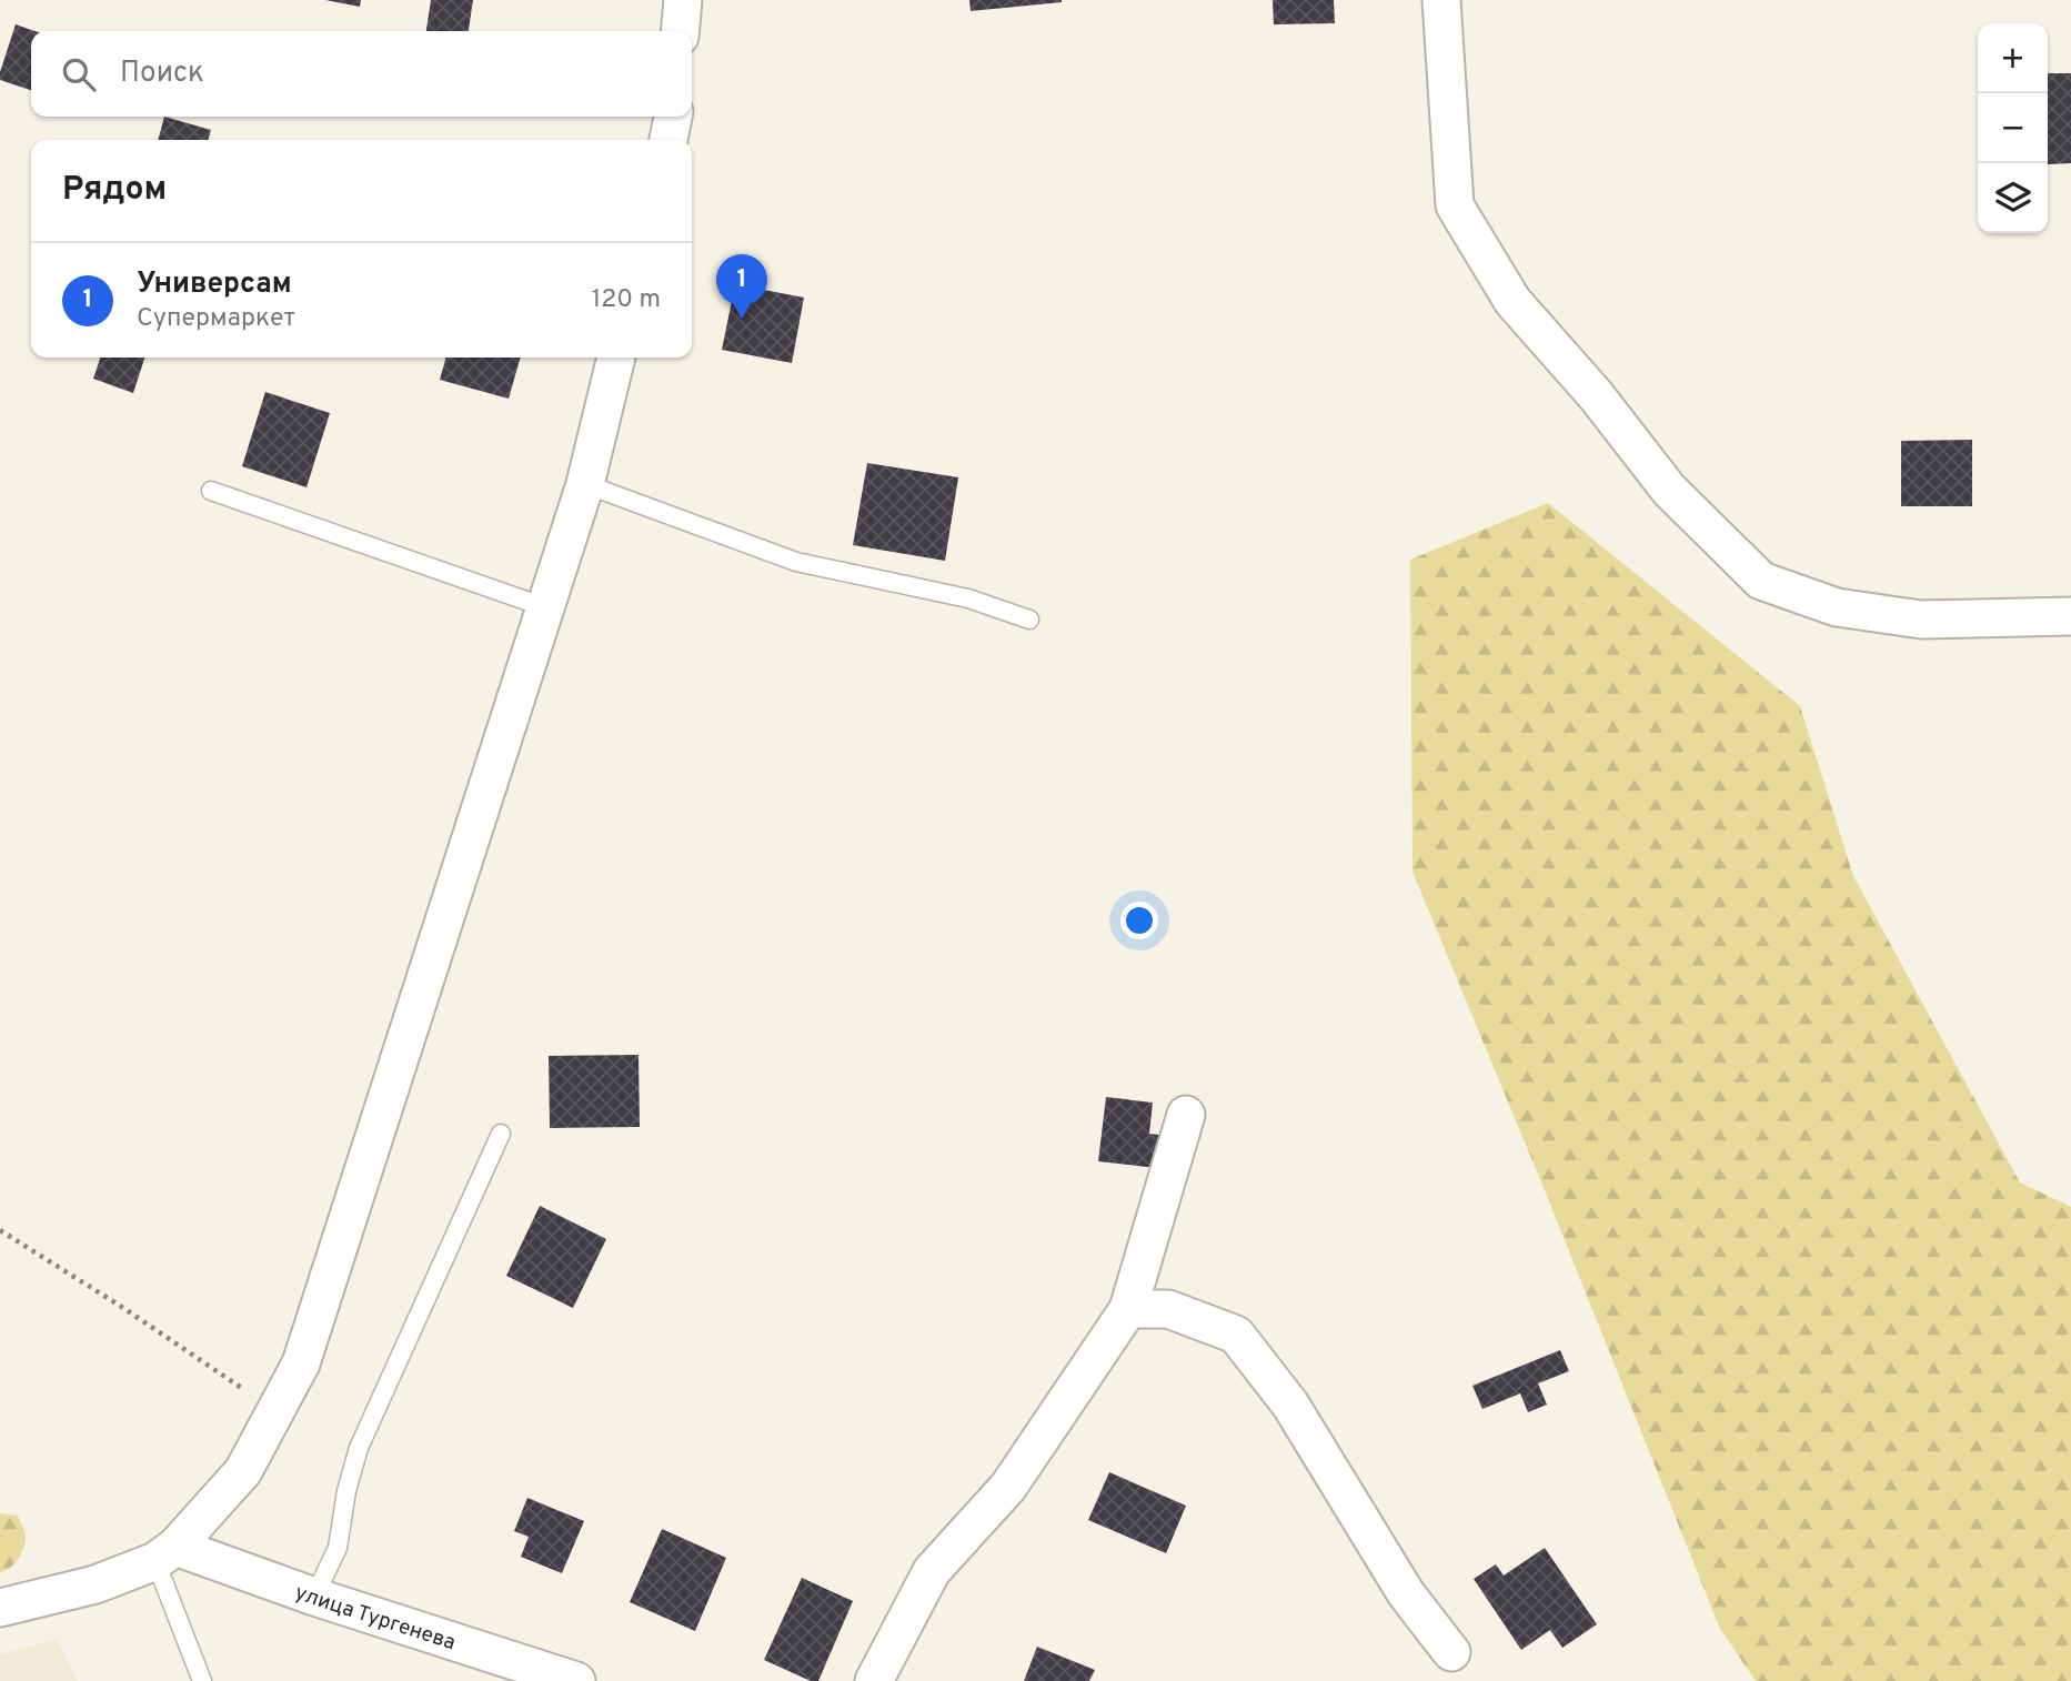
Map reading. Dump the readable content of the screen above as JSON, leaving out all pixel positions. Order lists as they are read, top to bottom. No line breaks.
{"streets":{"street":["улица Тургенева"]},"page":{"map_buttons":["+","−"],"search":"Поиск","heading":"Рядом","list":[{"mark":"1","name":"Универсам","note":"Супермаркет","value":"120 m"}],"pins":"1"}}
